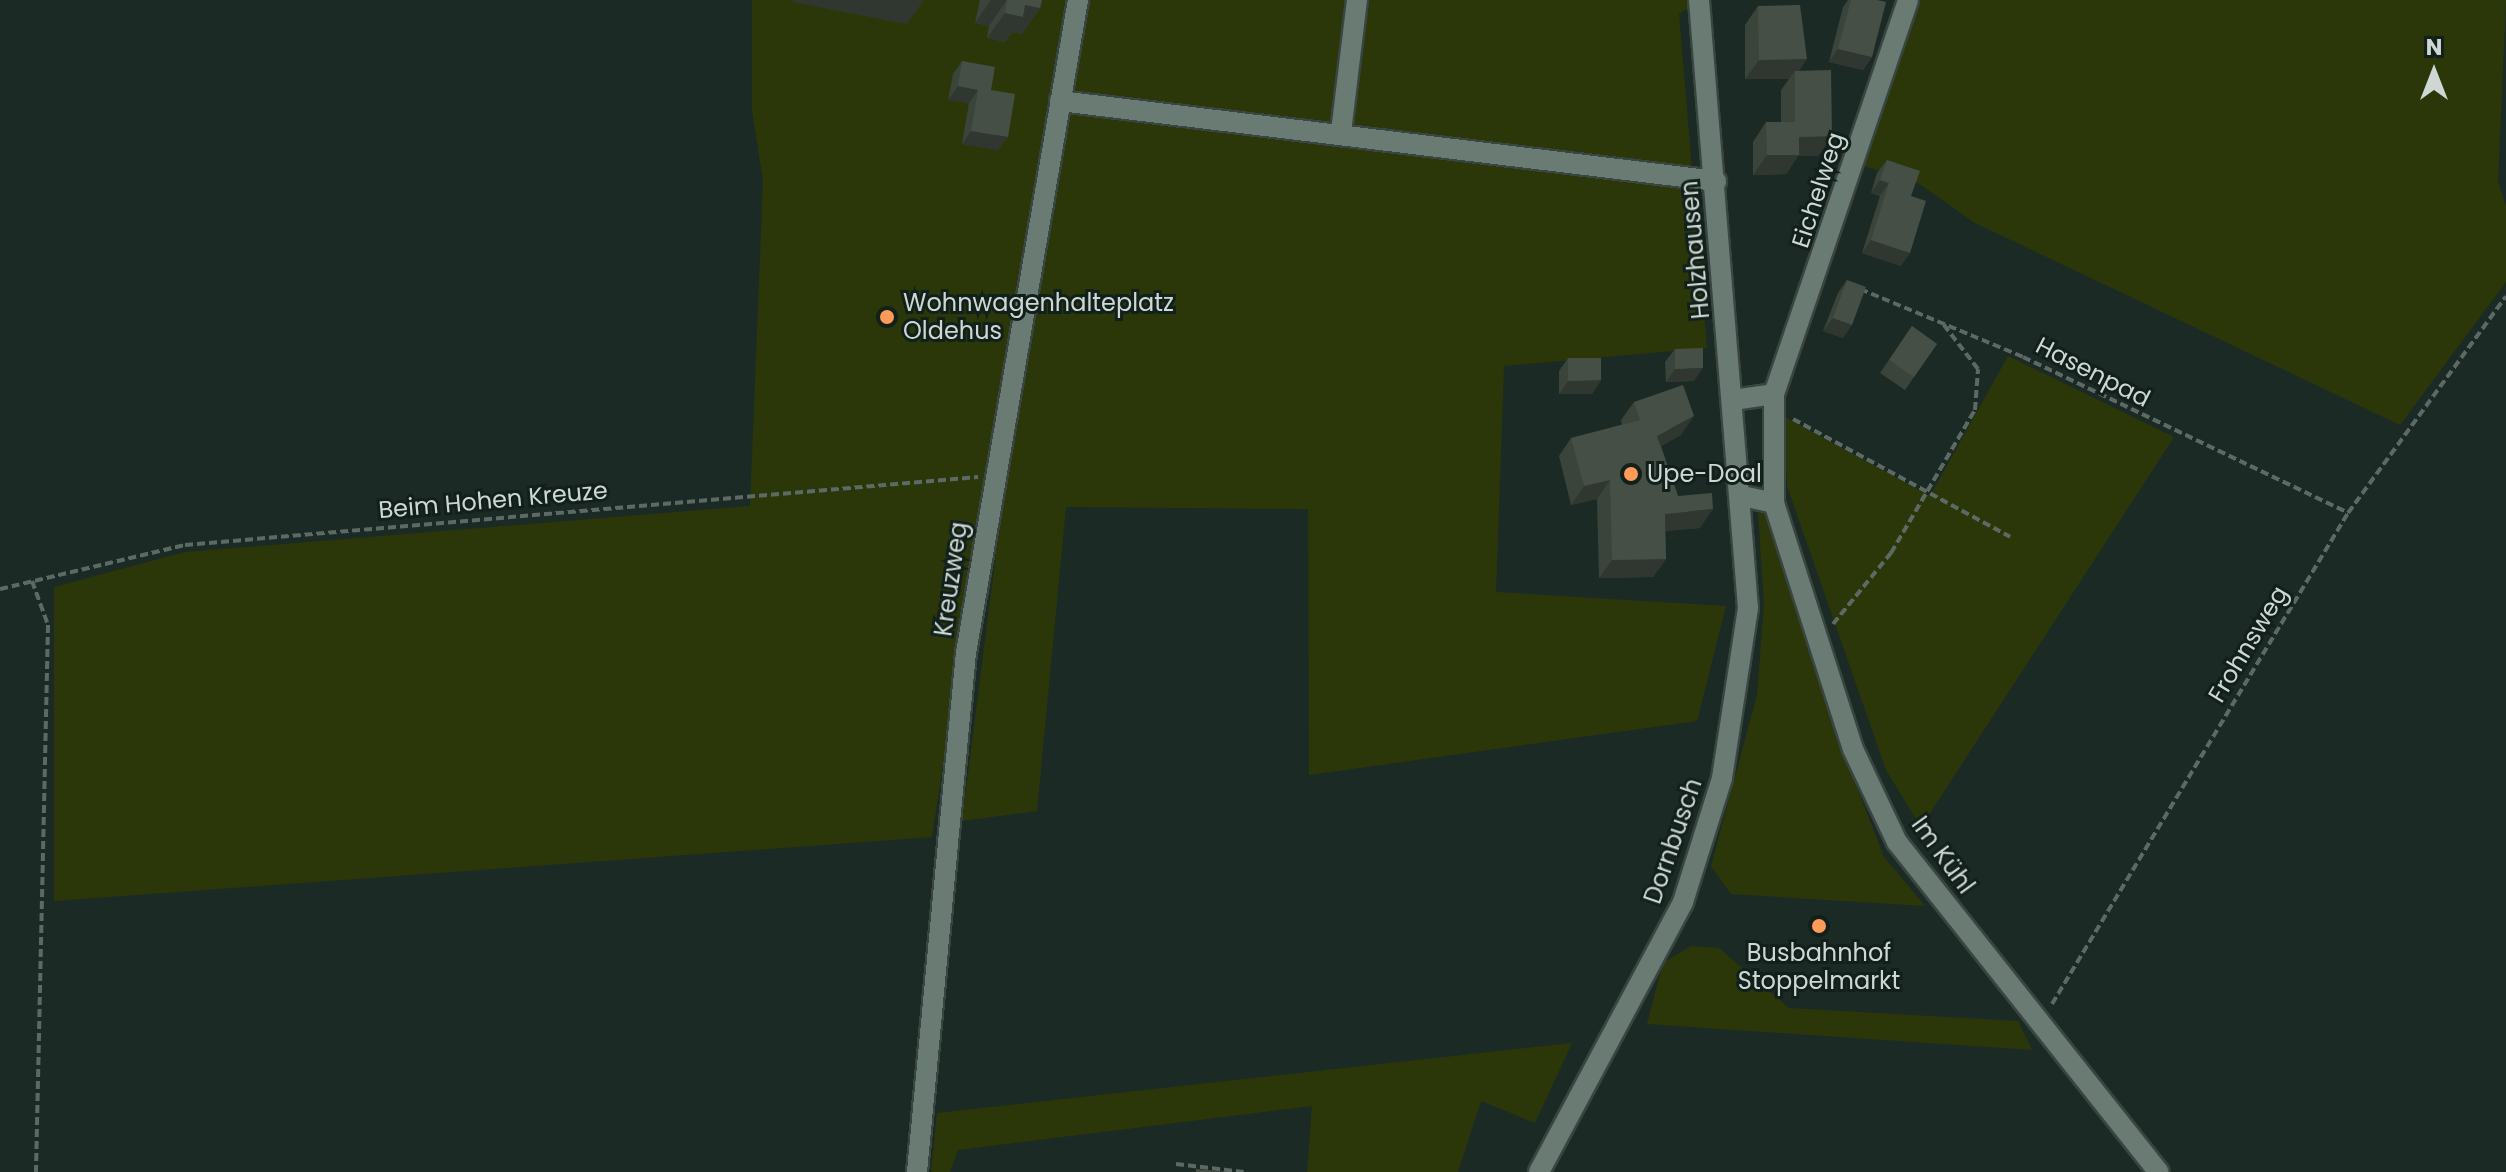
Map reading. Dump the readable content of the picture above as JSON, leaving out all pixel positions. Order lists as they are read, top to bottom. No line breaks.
{"streets":{"street":["Eichelweg","Holzhausen","Kreuzweg","Dornbusch","Im Kühl"],"path":["Hasenpad","Beim Hohen Kreuze","Frohnsweg"]},"crossings":[["Eichelweg","Hasenpad"],["Eichelweg","Im Kühl"],["Holzhausen","Dornbusch"],["Hasenpad","Frohnsweg"],["Beim Hohen Kreuze","Kreuzweg"],["Frohnsweg","Im Kühl"]],"places":["Wohnwagenhalteplatz Oldehus","Upe-Doal","Busbahnhof Stoppelmarkt"],"north":"top"}
